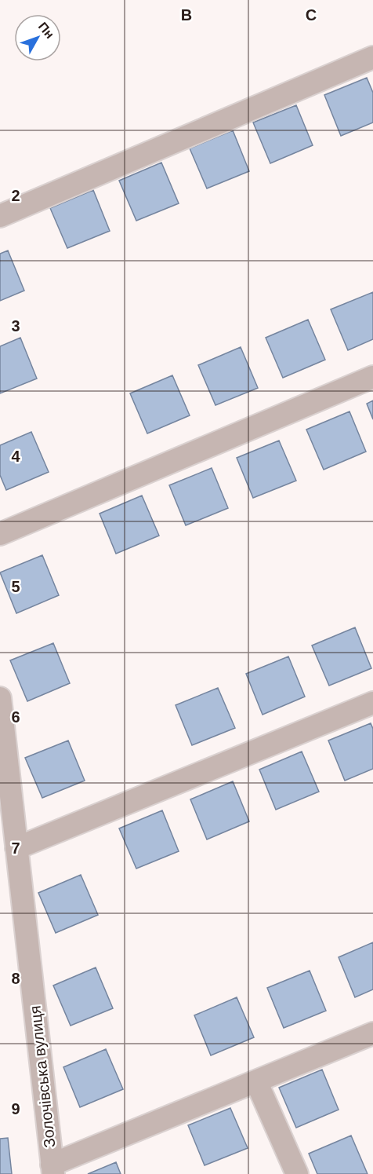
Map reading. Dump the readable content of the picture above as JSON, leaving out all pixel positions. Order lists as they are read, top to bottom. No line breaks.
{"streets":{"street":["Золочівська вулиця"]},"north":"top right","grid":{"columns":["B","C"],"rows":["2","3","4","5","6","7","8","9"]}}
